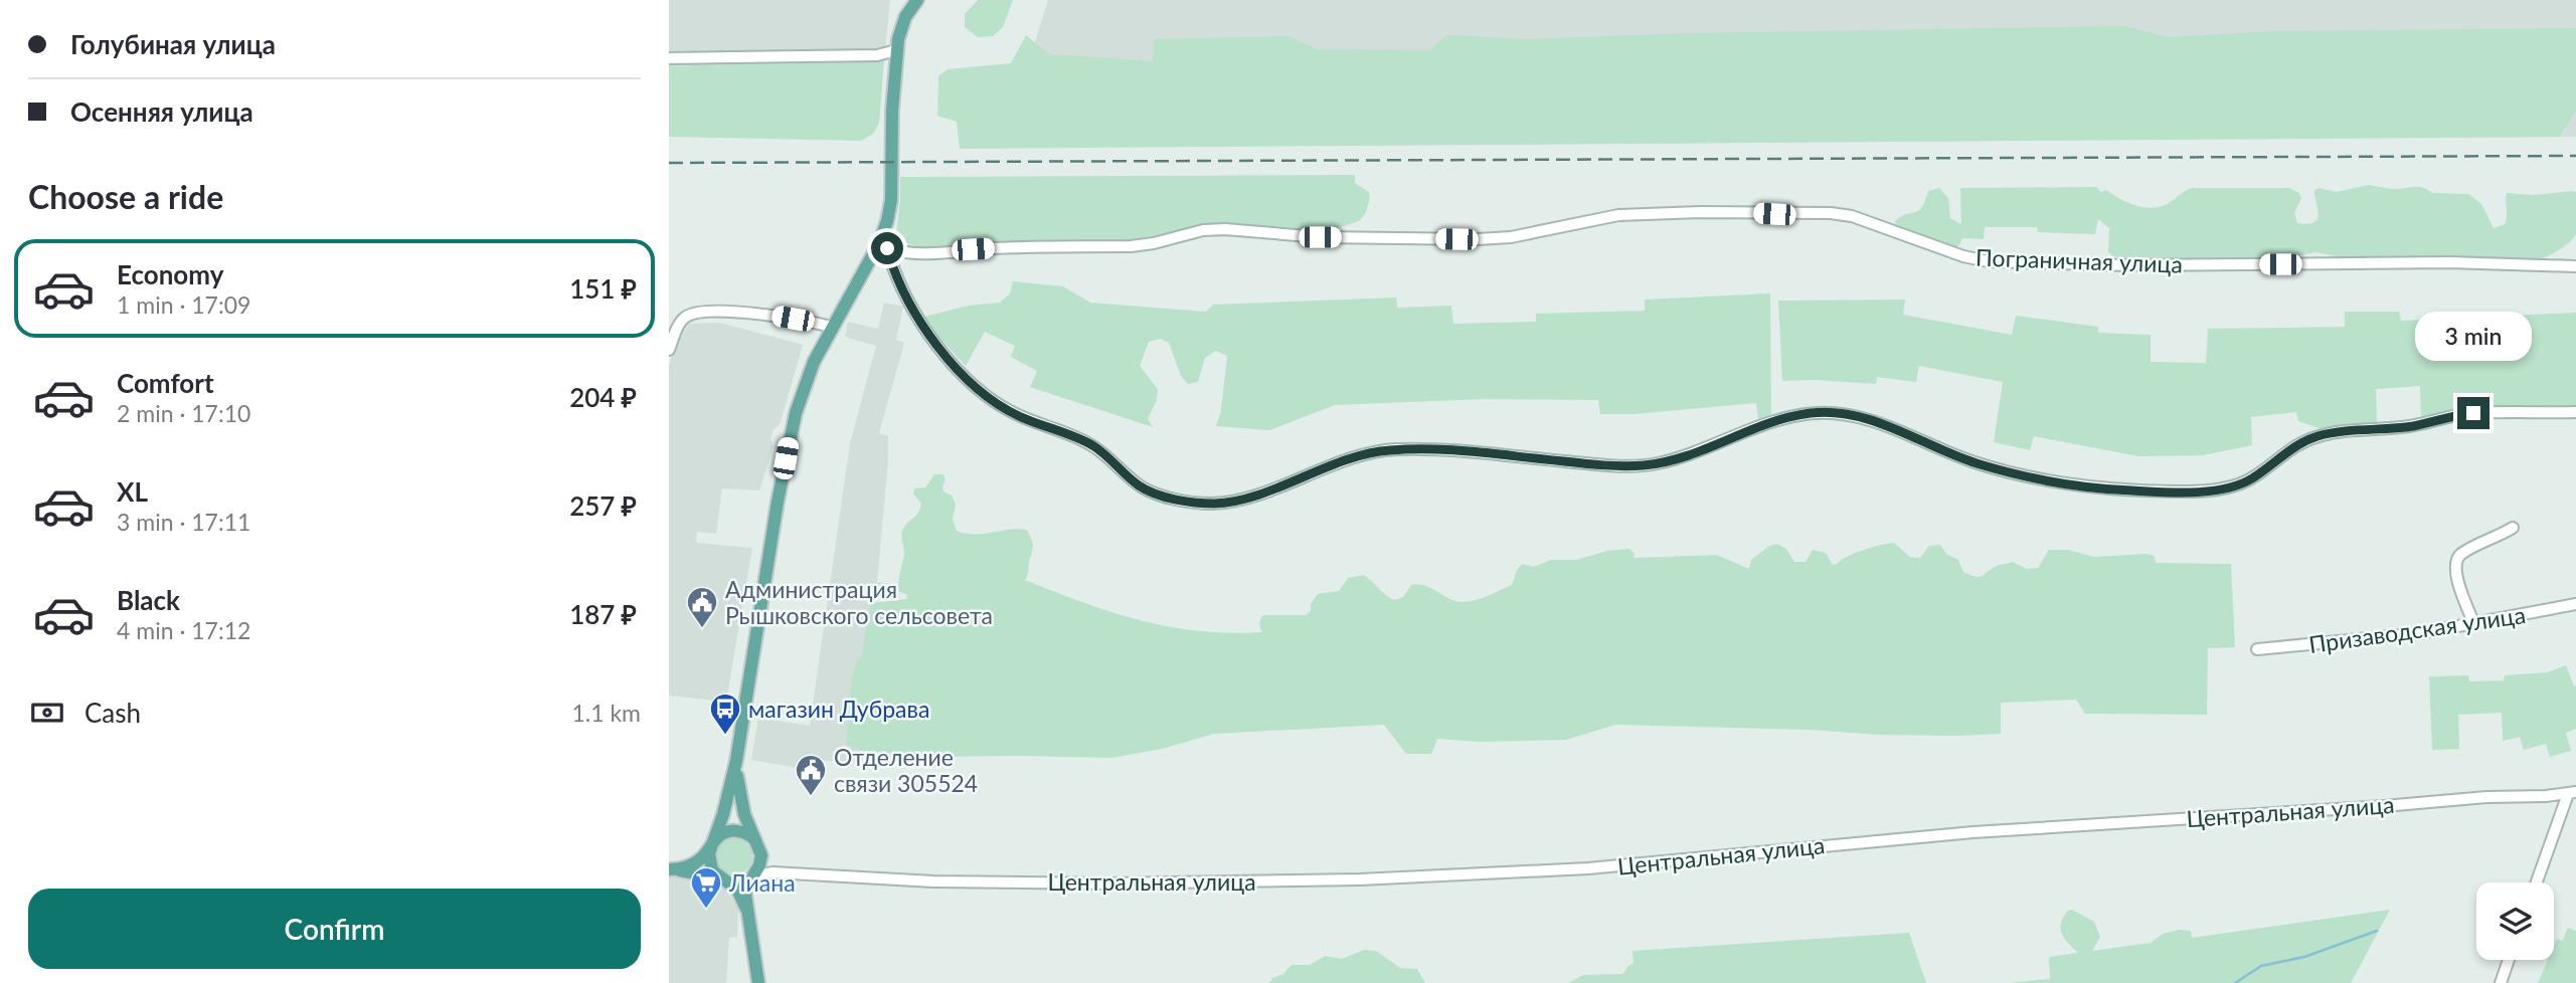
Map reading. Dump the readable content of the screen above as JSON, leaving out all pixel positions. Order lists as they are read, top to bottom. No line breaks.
{"streets":{"street":["Пограничная улица","Призаводская улица","Центральная улица"]},"places":{"public building":["Администрация Рышковского сельсовета","Отделение связи 305524"],"bus stop":["магазин Дубрава"],"supermarket":["Лиана"]},"page":{"banner":["Голубиная улица","Осенняя улица"],"heading":"Choose a ride","list":[{"name":"Economy","note":"1 min · 17:09","value":"151 ₽"},{"name":"Comfort","note":"2 min · 17:10","value":"204 ₽"},{"name":"XL","note":"3 min · 17:11","value":"257 ₽"},{"name":"Black","note":"4 min · 17:12","value":"187 ₽"}],"bubble":"3 min","pay":["Cash","1.1 km"],"buttons":"Confirm"}}
